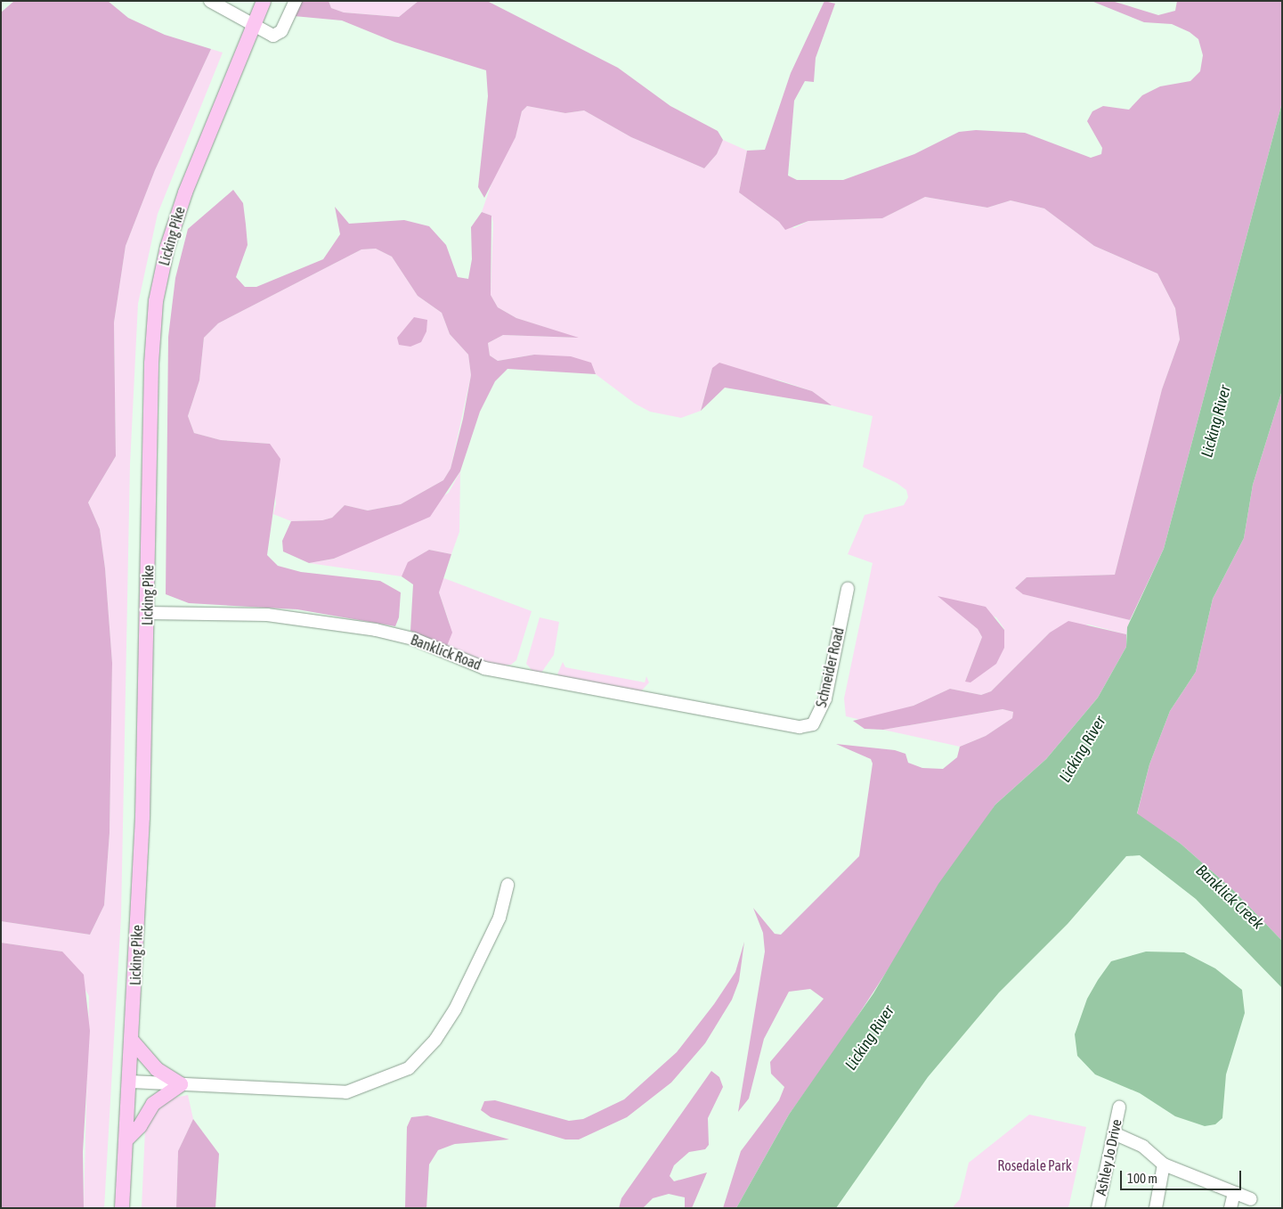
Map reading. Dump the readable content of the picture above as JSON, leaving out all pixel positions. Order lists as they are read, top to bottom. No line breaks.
{"streets":{"main road":["Licking Pike"],"street":["Banklick Road","Schneider Road","Ashley Jo Drive"]},"crossings":[["Licking Pike","Banklick Road"],["Banklick Road","Schneider Road"]],"water":["Licking River","Banklick Creek"],"parks":["Rosedale Park"],"scale_bar":"100 m"}
